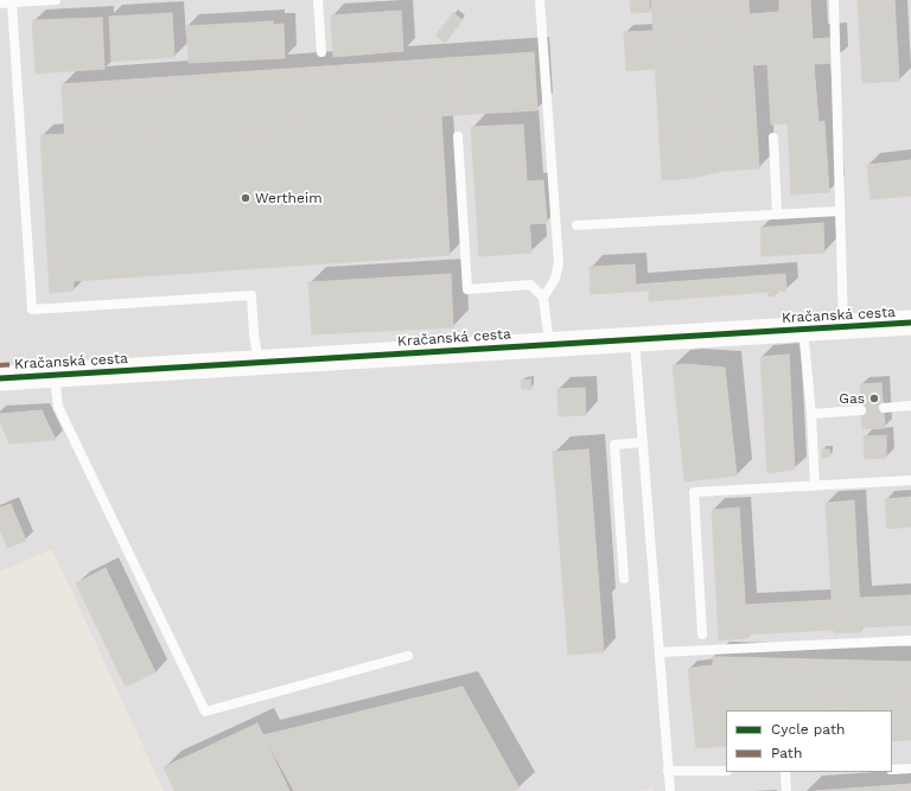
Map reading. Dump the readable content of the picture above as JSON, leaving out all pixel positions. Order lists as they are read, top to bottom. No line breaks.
{"streets":{"street":["Kračanská cesta"]},"places":["Wertheim","Gas"],"legend":["Cycle path","Path"]}
